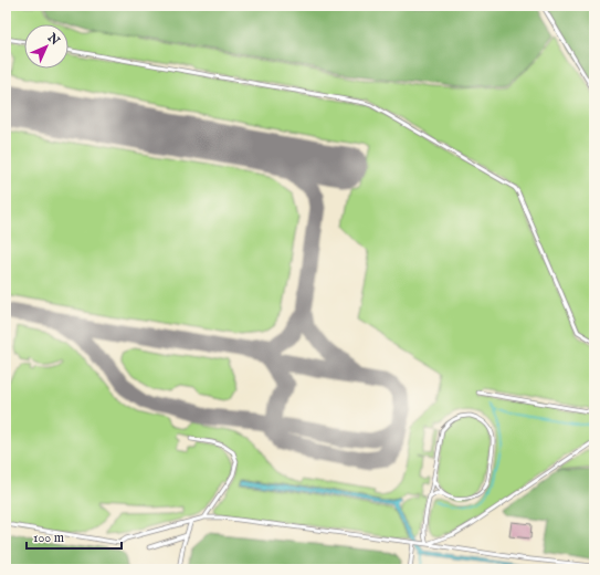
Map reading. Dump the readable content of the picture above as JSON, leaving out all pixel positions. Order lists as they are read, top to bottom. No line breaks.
{"scale_bar":"100 m","north":"top right"}
